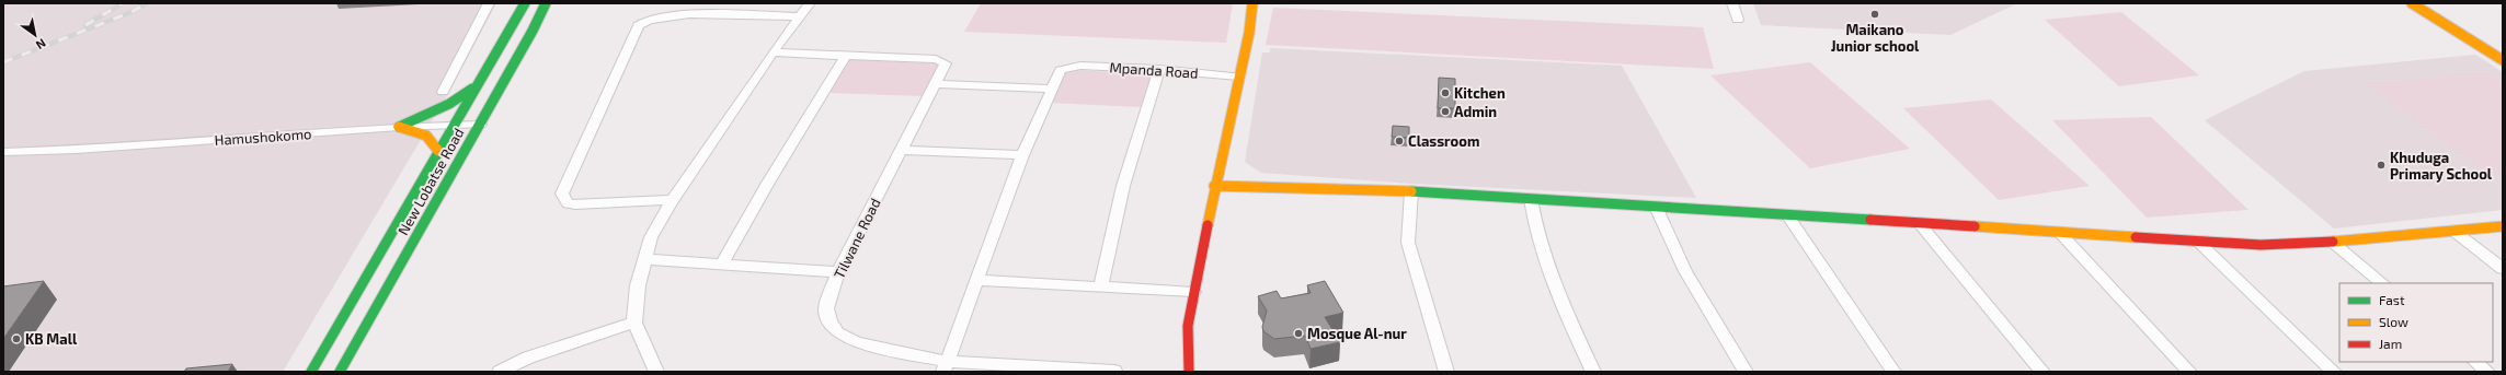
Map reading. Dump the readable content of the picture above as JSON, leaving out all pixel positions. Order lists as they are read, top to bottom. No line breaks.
{"streets":{"street":["Mpanda Road","Hamushokomo","New Lobatse Road","Tilwane Road"]},"crossings":[["Hamushokomo","New Lobatse Road"]],"places":["Maikano Junior school","Kitchen","Admin","Classroom","Khuduga Primary School","Mosque Al-nur","KB Mall"],"legend":["Fast","Slow","Jam"],"north":"bottom right"}
